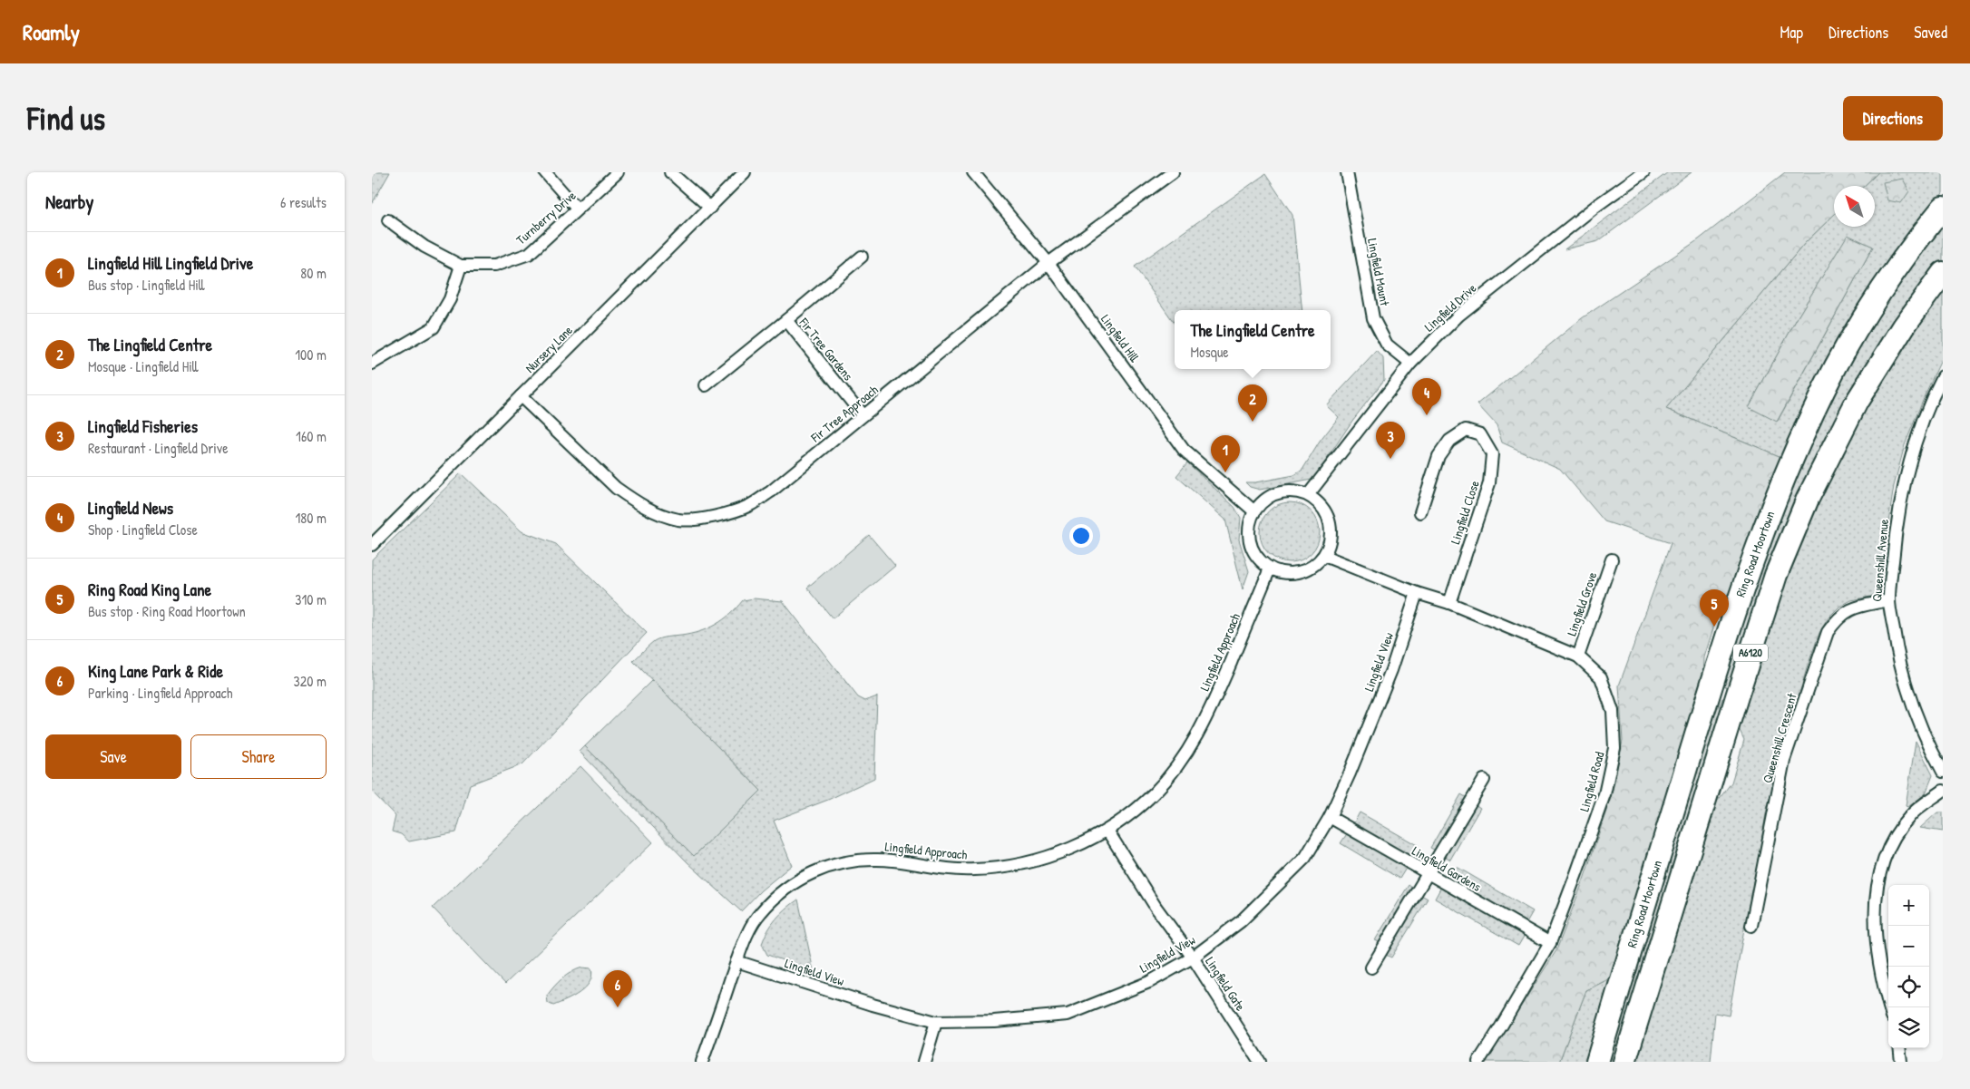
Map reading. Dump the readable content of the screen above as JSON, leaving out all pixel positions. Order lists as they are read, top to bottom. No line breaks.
{"streets":{"highway":["Ring Road Moortown","A6120"],"street":["Turnberry Drive","Lingfield Mount","Lingfield Drive","Lingfield Hill","Nursery Lane","Fir Tree Gardens","Fir Tree Approach","Lingfield Close","Queenshill Avenue","Lingfield Grove","Lingfield Approach","Lingfield View","Queenshill Crescent","Lingfield Road","Lingfield Gardens","Lingfield Gate"]},"crossings":[["Lingfield Mount","Lingfield Drive"],["Lingfield Drive","Lingfield Hill"],["Lingfield Drive","Lingfield Approach"],["Lingfield Drive","Lingfield Road"],["Lingfield Hill","Fir Tree Approach"],["Lingfield Hill","Lingfield Approach"],["Lingfield Hill","Lingfield Road"],["Nursery Lane","Fir Tree Approach"],["Fir Tree Gardens","Fir Tree Approach"],["Lingfield Close","Lingfield Road"],["Queenshill Avenue","Queenshill Crescent"],["Lingfield Grove","Lingfield Road"],["Lingfield Approach","Lingfield View"],["Lingfield Approach","Lingfield Road"],["Lingfield Approach","Lingfield Gate"],["Lingfield View","Lingfield Road"],["Lingfield View","Lingfield Gardens"],["Lingfield View","Lingfield Gate"],["Lingfield Road","Lingfield Gardens"]],"north":"top left","page":{"header":"Roamly","nav":["Map","Directions","Saved"],"buttons":["Directions",["Save","Share"]],"title":"Find us","heading":["Nearby","6 results"],"list":[{"mark":"1","name":"Lingfield Hill Lingfield Drive","note":"Bus stop · Lingfield Hill","value":"80 m"},{"mark":"2","name":"The Lingfield Centre","note":"Mosque · Lingfield Hill","value":"100 m"},{"mark":"3","name":"Lingfield Fisheries","note":"Restaurant · Lingfield Drive","value":"160 m"},{"mark":"4","name":"Lingfield News","note":"Shop · Lingfield Close","value":"180 m"},{"mark":"5","name":"Ring Road King Lane","note":"Bus stop · Ring Road Moortown","value":"310 m"},{"mark":"6","name":"King Lane Park & Ride","note":"Parking · Lingfield Approach","value":"320 m"}],"popup":["The Lingfield Centre","Mosque"],"pins":["4","2","3","1","5","6"],"map_buttons":["+","−"]}}
